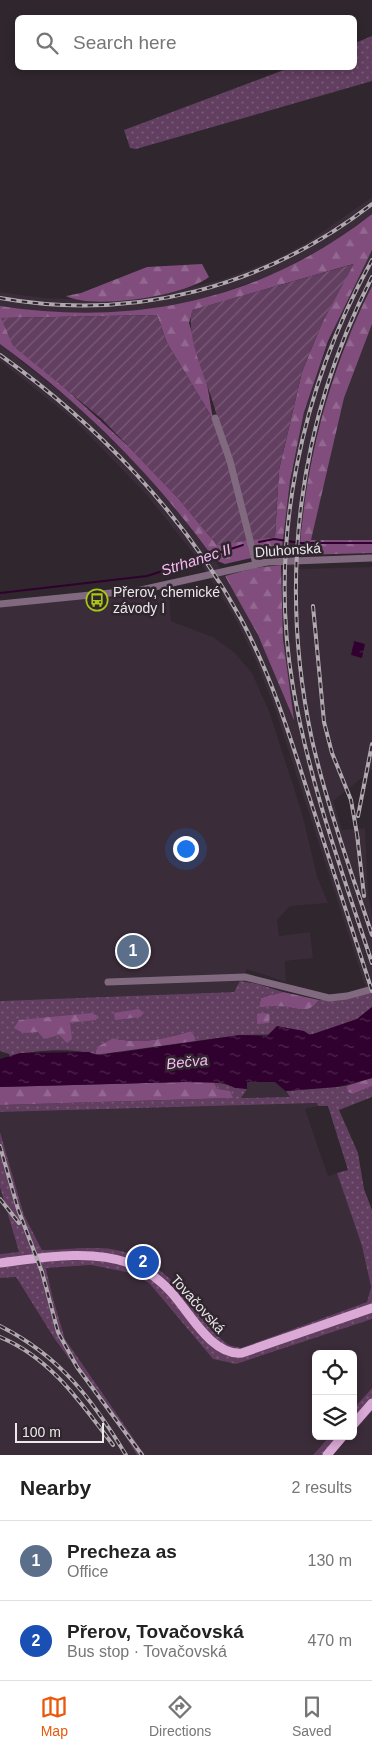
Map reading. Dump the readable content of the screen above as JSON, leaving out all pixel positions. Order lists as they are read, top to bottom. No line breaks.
{"streets":{"main road":["Tovačovská"],"street":["Dluhonská"]},"water":["Strhanec II","Bečva"],"places":{"bus stop":["Přerov, chemické závody I"]},"scale_bar":"100 m","page":{"search":"Search here","pins":["1","2"],"scale":"100 m","heading":["Nearby","2 results"],"list":[{"mark":"1","name":"Precheza as","note":"Office","value":"130 m"},{"mark":"2","name":"Přerov, Tovačovská","note":"Bus stop · Tovačovská","value":"470 m"}],"nav":["Map","Directions","Saved"]}}
